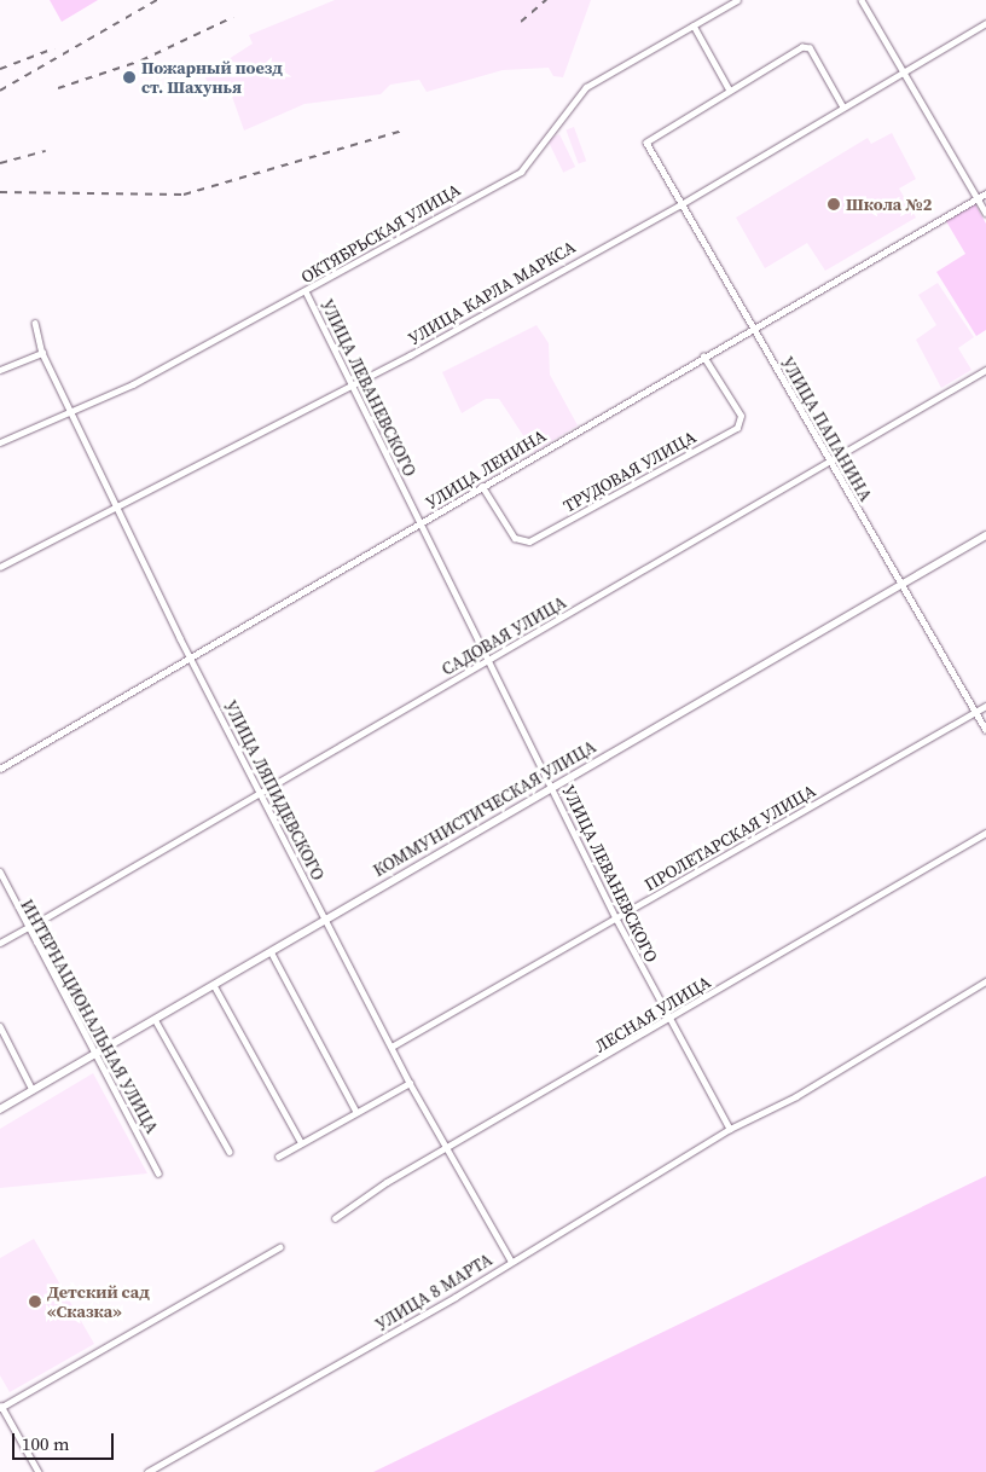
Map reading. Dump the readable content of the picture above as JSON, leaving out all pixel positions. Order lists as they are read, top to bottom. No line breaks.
{"streets":{"street":["ОКТЯБРЬСКАЯ УЛИЦА","УЛИЦА КАРЛА МАРКСА","УЛИЦА ЛЕВАНЕВСКОГО","УЛИЦА ПАПАНИНА","УЛИЦА ЛЕНИНА","ТРУДОВАЯ УЛИЦА","САДОВАЯ УЛИЦА","УЛИЦА ЛЯПИДЕВСКОГО","КОММУНИСТИЧЕСКАЯ УЛИЦА","ПРОЛЕТАРСКАЯ УЛИЦА","ЛЕСНАЯ УЛИЦА","ИНТЕРНАЦИОНАЛЬНАЯ УЛИЦА","УЛИЦА 8 МАРТА"]},"crossings":[["ОКТЯБРЬСКАЯ УЛИЦА","УЛИЦА ЛЕВАНЕВСКОГО"],["ОКТЯБРЬСКАЯ УЛИЦА","УЛИЦА ЛЯПИДЕВСКОГО"],["УЛИЦА КАРЛА МАРКСА","УЛИЦА ЛЕВАНЕВСКОГО"],["УЛИЦА КАРЛА МАРКСА","УЛИЦА ПАПАНИНА"],["УЛИЦА КАРЛА МАРКСА","УЛИЦА ЛЯПИДЕВСКОГО"],["УЛИЦА ЛЕВАНЕВСКОГО","УЛИЦА ЛЕНИНА"],["УЛИЦА ЛЕВАНЕВСКОГО","САДОВАЯ УЛИЦА"],["УЛИЦА ЛЕВАНЕВСКОГО","КОММУНИСТИЧЕСКАЯ УЛИЦА"],["УЛИЦА ЛЕВАНЕВСКОГО","ПРОЛЕТАРСКАЯ УЛИЦА"],["УЛИЦА ЛЕВАНЕВСКОГО","ЛЕСНАЯ УЛИЦА"],["УЛИЦА ЛЕВАНЕВСКОГО","УЛИЦА 8 МАРТА"],["УЛИЦА ПАПАНИНА","УЛИЦА ЛЕНИНА"],["УЛИЦА ПАПАНИНА","САДОВАЯ УЛИЦА"],["УЛИЦА ПАПАНИНА","КОММУНИСТИЧЕСКАЯ УЛИЦА"],["УЛИЦА ПАПАНИНА","ПРОЛЕТАРСКАЯ УЛИЦА"],["УЛИЦА ЛЕНИНА","ТРУДОВАЯ УЛИЦА"],["УЛИЦА ЛЕНИНА","УЛИЦА ЛЯПИДЕВСКОГО"],["САДОВАЯ УЛИЦА","УЛИЦА ЛЯПИДЕВСКОГО"],["УЛИЦА ЛЯПИДЕВСКОГО","КОММУНИСТИЧЕСКАЯ УЛИЦА"],["УЛИЦА ЛЯПИДЕВСКОГО","ПРОЛЕТАРСКАЯ УЛИЦА"],["УЛИЦА ЛЯПИДЕВСКОГО","ЛЕСНАЯ УЛИЦА"],["УЛИЦА ЛЯПИДЕВСКОГО","УЛИЦА 8 МАРТА"],["КОММУНИСТИЧЕСКАЯ УЛИЦА","ИНТЕРНАЦИОНАЛЬНАЯ УЛИЦА"]],"places":["Пожарный поезд ст. Шахунья","Школа №2","Детский сад «Сказка»"],"scale_bar":"100 m"}
